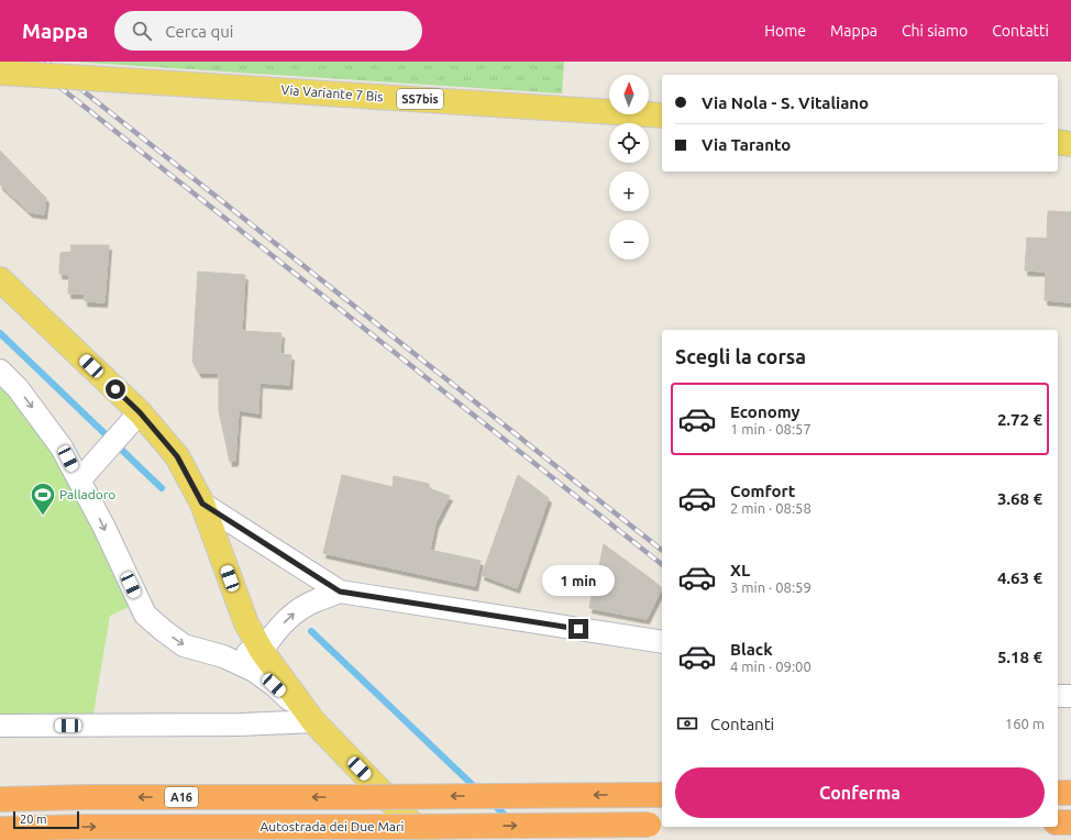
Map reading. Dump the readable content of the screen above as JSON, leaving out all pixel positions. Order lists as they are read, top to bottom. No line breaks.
{"streets":{"highway":["A16","Autostrada dei Due Mari"],"main road":["Via Variante 7 Bis","SS7bis"]},"places":{"sports":["Palladoro"]},"scale_bar":"20 m","north":"top","page":{"header":"Mappa","search":"Cerca qui","nav":["Home","Mappa","Chi siamo","Contatti"],"map_buttons":["+","−"],"banner":["Via Nola - S. Vitaliano","Via Taranto"],"heading":"Scegli la corsa","list":[{"name":"Economy","note":"1 min · 08:57","value":"2.72 €"},{"name":"Comfort","note":"2 min · 08:58","value":"3.68 €"},{"name":"XL","note":"3 min · 08:59","value":"4.63 €"},{"name":"Black","note":"4 min · 09:00","value":"5.18 €"}],"bubble":"1 min","pay":["Contanti","160 m"],"buttons":"Conferma","scale":"20 m"}}
